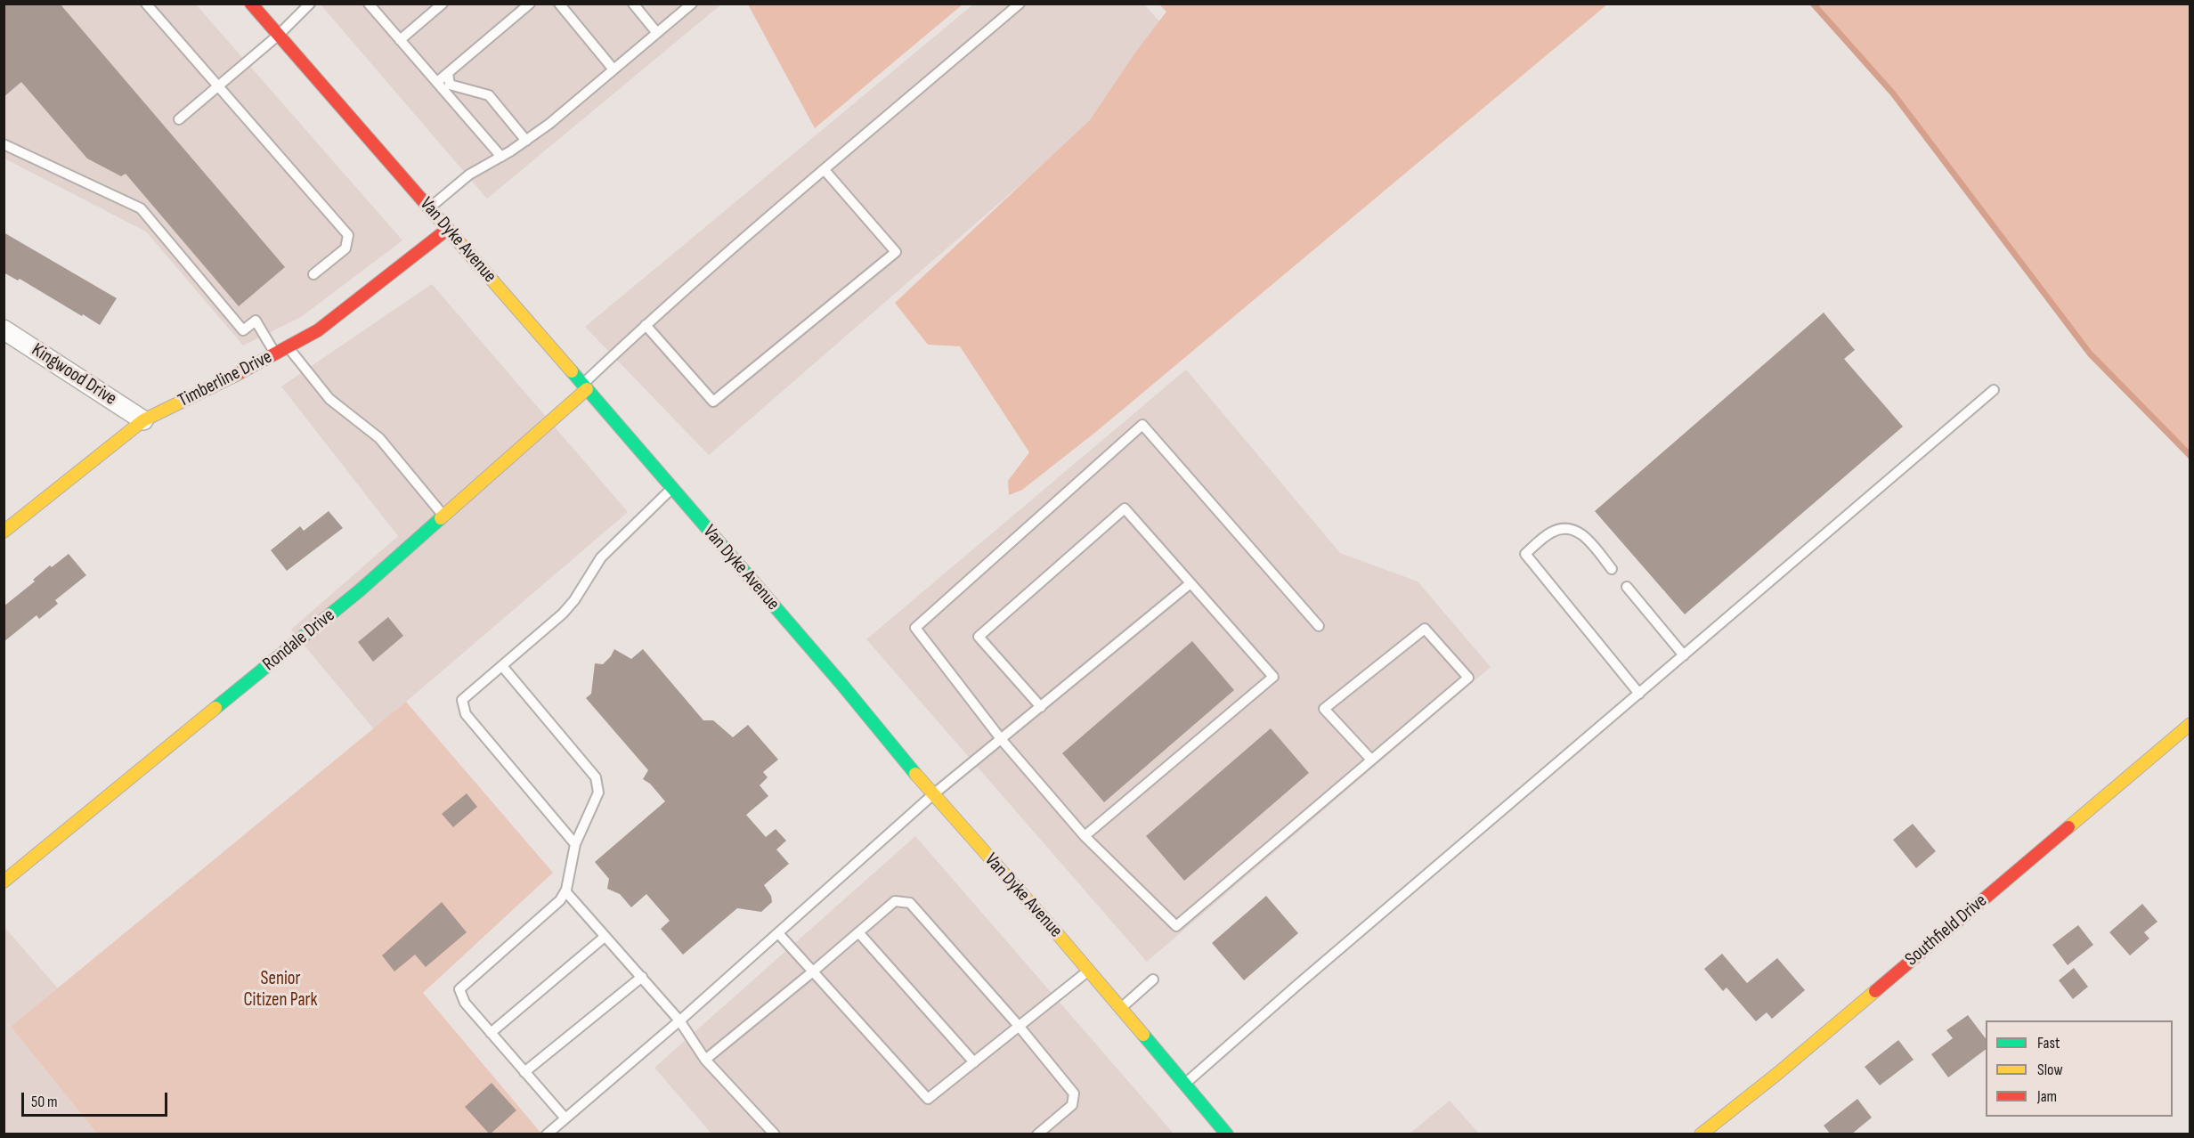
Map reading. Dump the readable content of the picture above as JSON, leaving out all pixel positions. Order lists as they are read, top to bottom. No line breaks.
{"streets":{"street":["Van Dyke Avenue","Kingwood Drive","Timberline Drive","Rondale Drive","Southfield Drive"]},"crossings":[["Van Dyke Avenue","Timberline Drive"],["Van Dyke Avenue","Rondale Drive"],["Kingwood Drive","Timberline Drive"]],"parks":["Senior Citizen Park"],"legend":["Fast","Slow","Jam"],"scale_bar":"50 m"}
